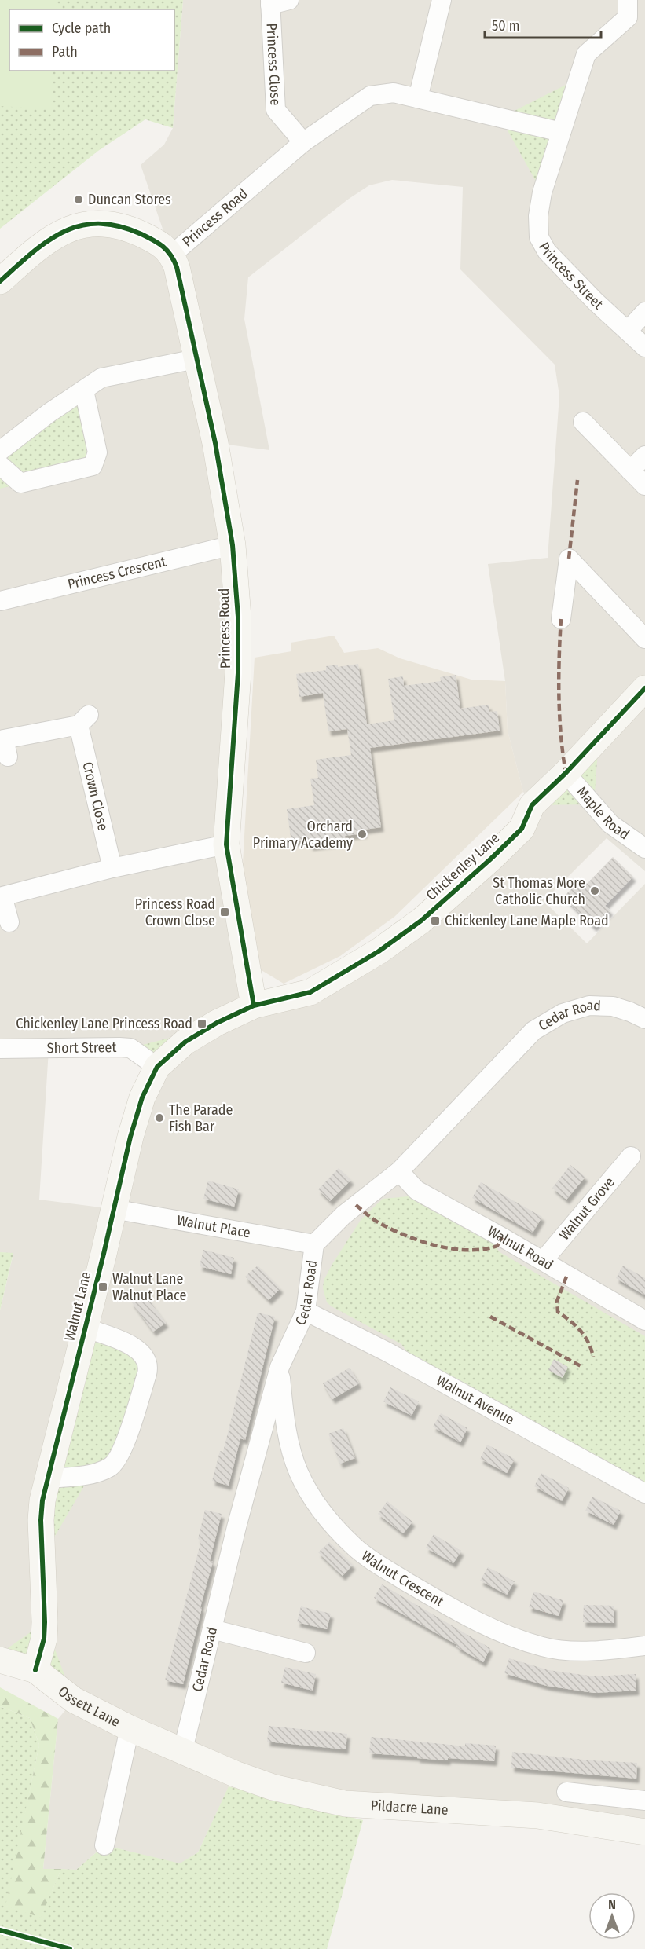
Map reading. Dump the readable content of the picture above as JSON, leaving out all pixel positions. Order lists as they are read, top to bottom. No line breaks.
{"streets":{"street":["Princess Close","Princess Road","Princess Street","Princess Crescent","Crown Close","Maple Road","Chickenley Lane","Cedar Road","Short Street","Walnut Grove","Walnut Place","Walnut Road","Walnut Lane","Walnut Avenue","Walnut Crescent","Ossett Lane","Pildacre Lane"]},"crossings":[["Princess Close","Princess Road"],["Princess Road","Princess Street"],["Princess Road","Princess Crescent"],["Princess Road","Chickenley Lane"],["Princess Road","Walnut Lane"],["Maple Road","Chickenley Lane"],["Chickenley Lane","Walnut Lane"],["Cedar Road","Walnut Place"],["Cedar Road","Walnut Road"],["Cedar Road","Walnut Avenue"],["Cedar Road","Walnut Crescent"],["Cedar Road","Ossett Lane"],["Cedar Road","Pildacre Lane"],["Short Street","Walnut Lane"],["Walnut Grove","Walnut Road"],["Walnut Place","Walnut Lane"],["Walnut Lane","Ossett Lane"],["Ossett Lane","Pildacre Lane"]],"places":{"other":["Duncan Stores","Orchard Primary Academy","St Thomas More Catholic Church","The Parade Fish Bar"],"transit":["Princess Road Crown Close","Chickenley Lane Maple Road","Chickenley Lane Princess Road","Walnut Lane Walnut Place"]},"legend":["Cycle path","Path"],"scale_bar":"50 m","north":"top"}
